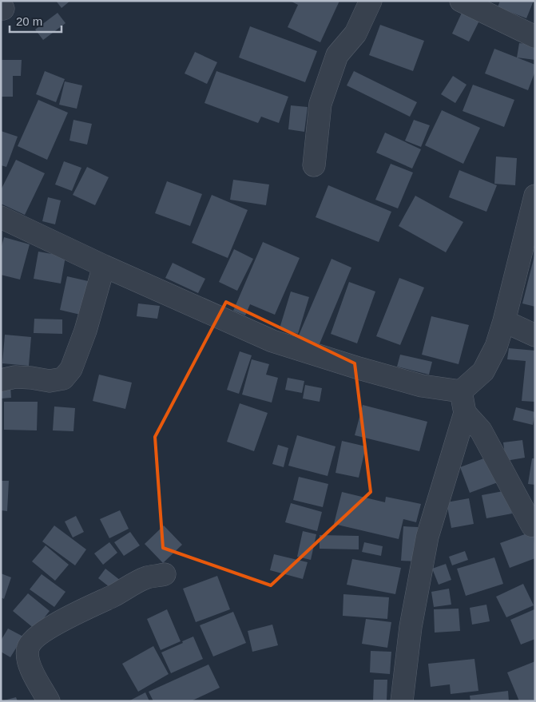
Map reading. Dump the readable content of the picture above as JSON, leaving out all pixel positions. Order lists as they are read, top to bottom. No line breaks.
{"scale_bar":"20 m"}
